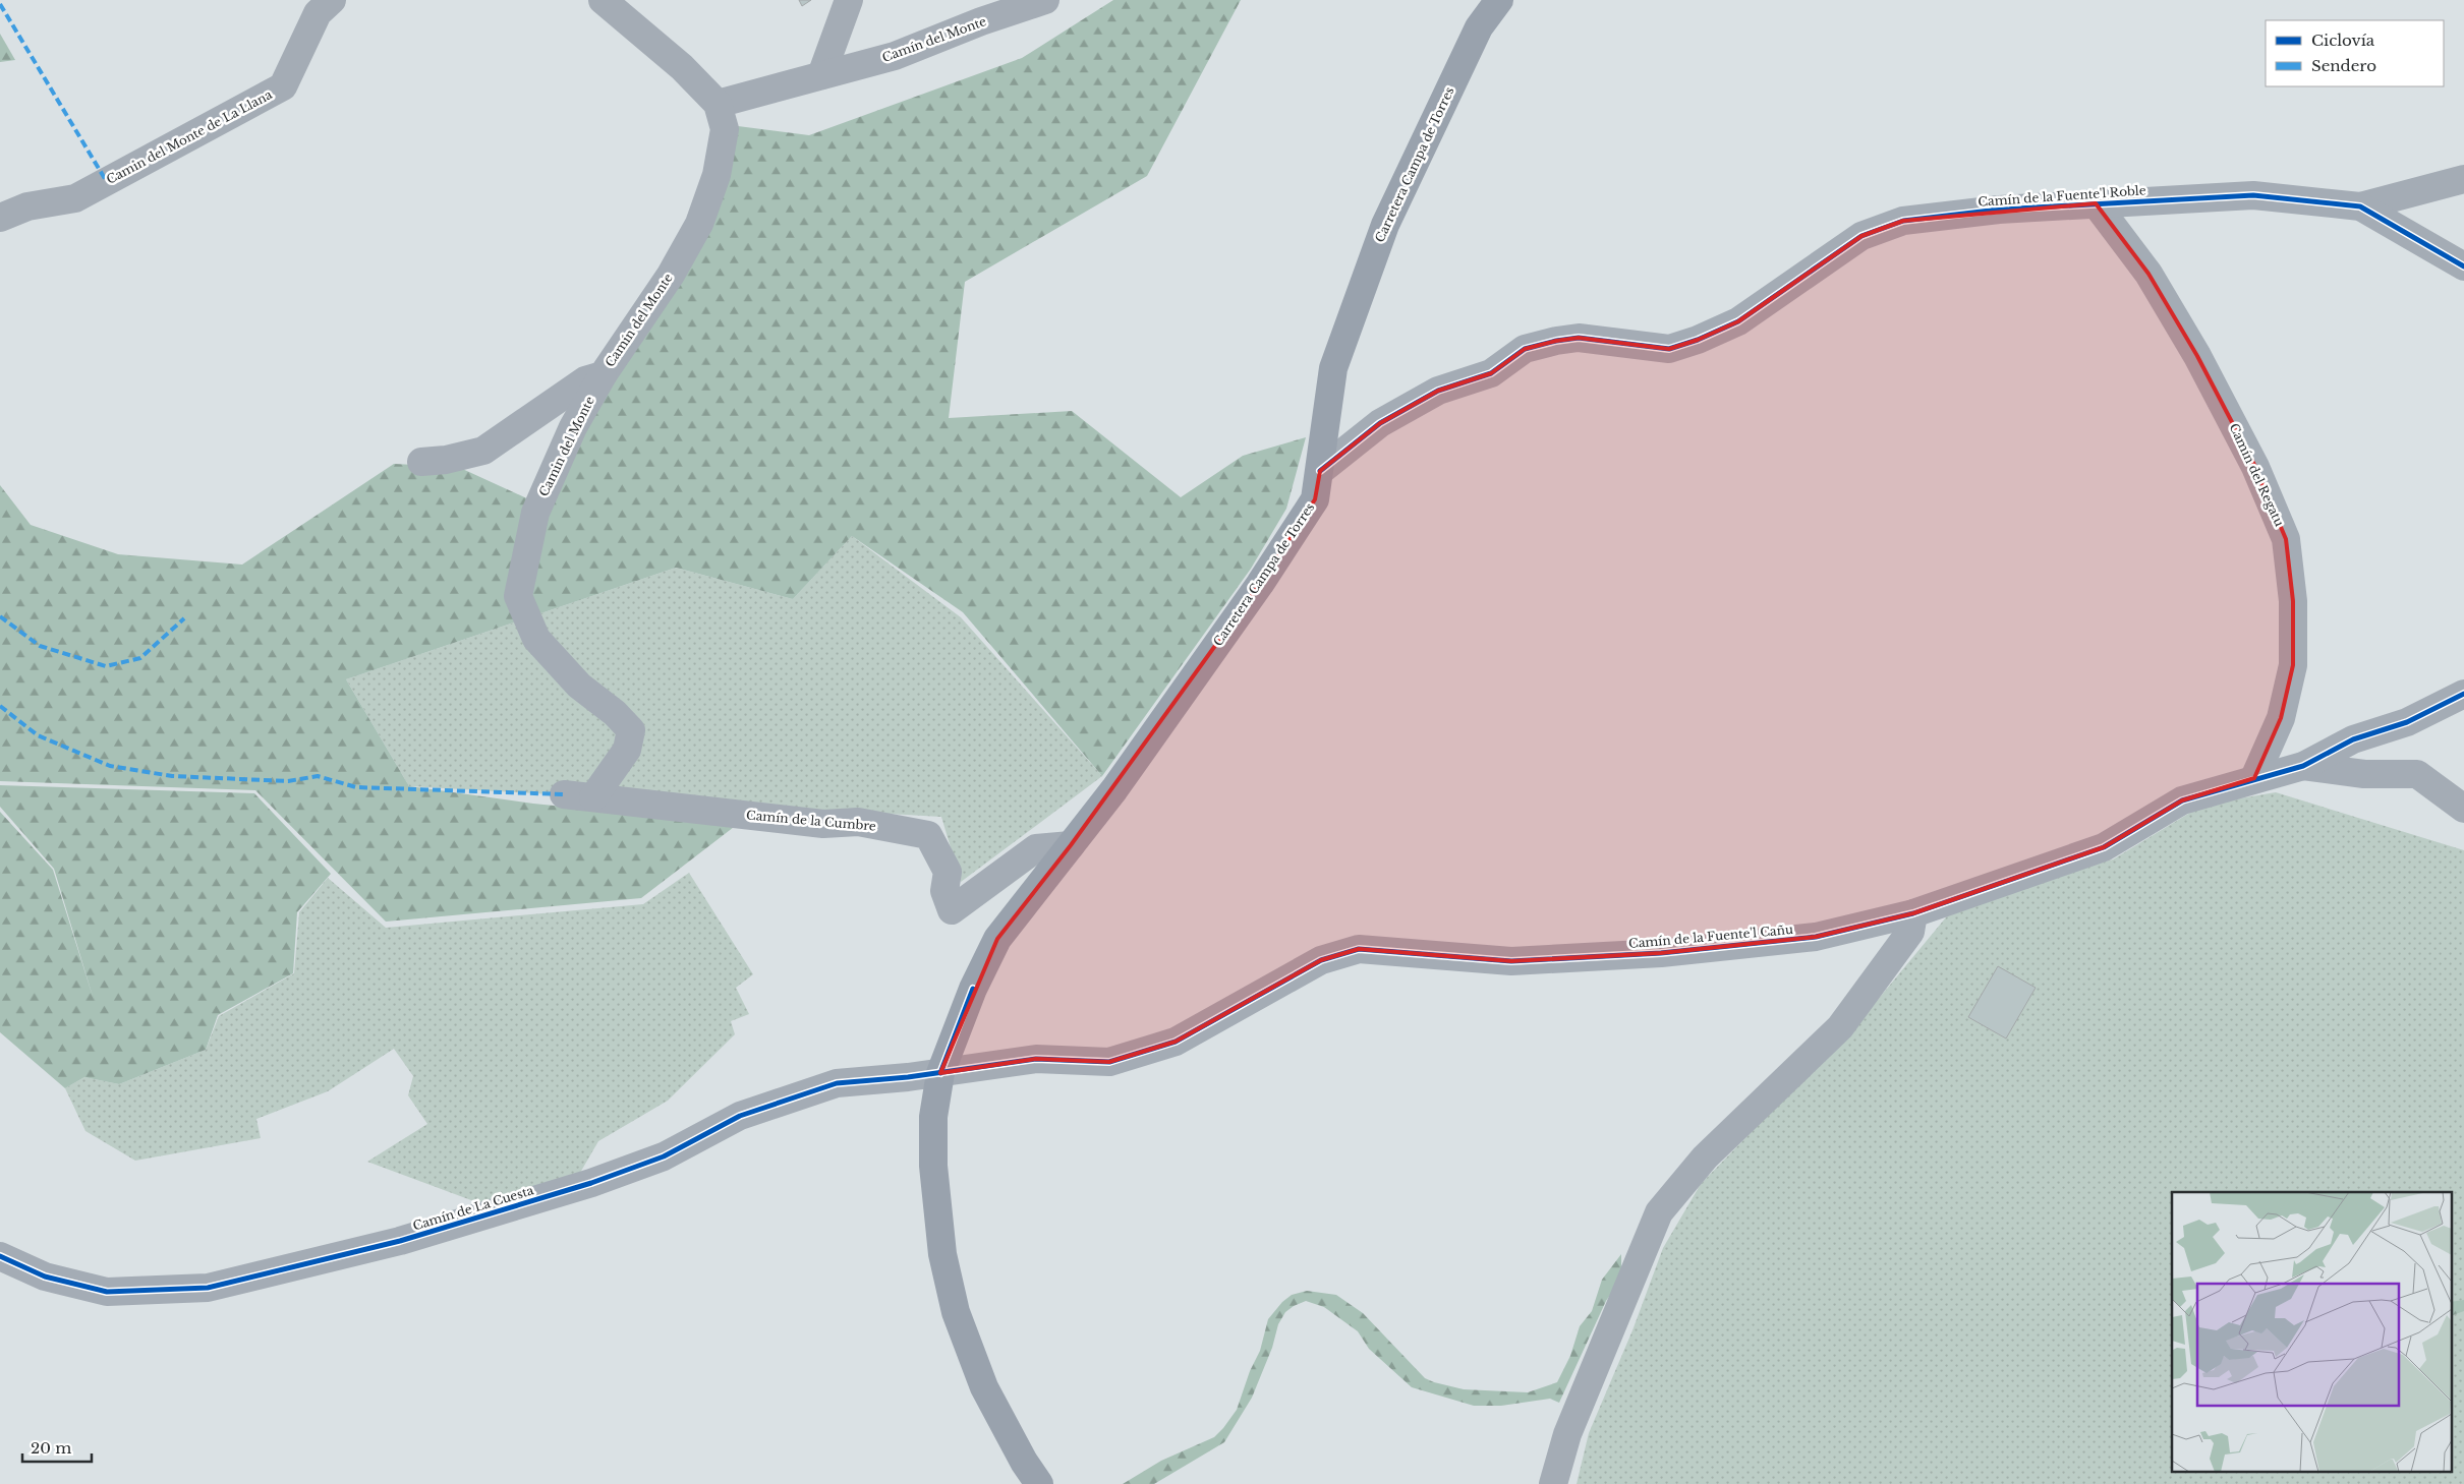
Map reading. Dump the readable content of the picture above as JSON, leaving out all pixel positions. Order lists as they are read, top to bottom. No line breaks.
{"streets":{"street":["Camín del Monte","Camin del Monte de La Llana","Carretera Campa de Torres","Camín de la Fuente'l Roble","Camin del Monte","Camín del Regatu","Camín de la Cumbre","Camín de la Fuente'l Cañu","Camín de La Cuesta"]},"crossings":[["Camín del Monte","Camin del Monte"],["Carretera Campa de Torres","Camín de la Fuente'l Roble"],["Carretera Campa de Torres","Camín de la Cumbre"],["Carretera Campa de Torres","Camín de la Fuente'l Cañu"],["Carretera Campa de Torres","Camín de La Cuesta"],["Camín de la Fuente'l Roble","Camín del Regatu"],["Camin del Monte","Camín de la Cumbre"],["Camín del Regatu","Camín de la Fuente'l Cañu"],["Camín de la Fuente'l Cañu","Camín de La Cuesta"]],"legend":["Ciclovía","Sendero"],"scale_bar":"20 m"}
